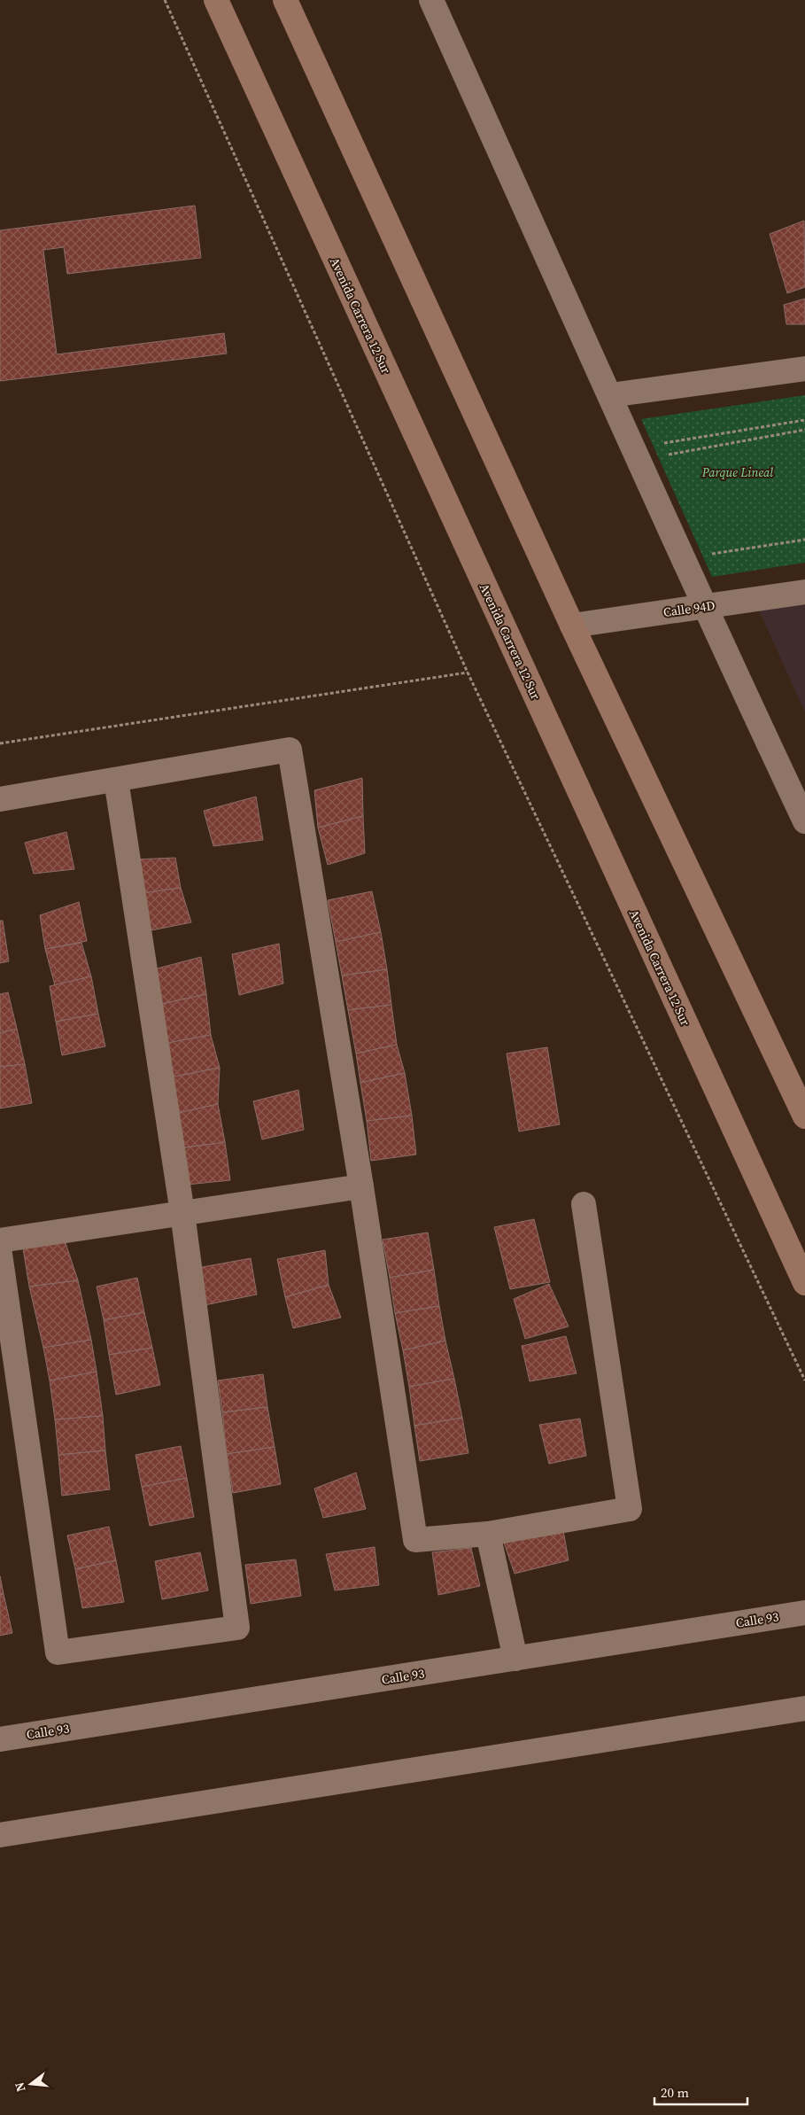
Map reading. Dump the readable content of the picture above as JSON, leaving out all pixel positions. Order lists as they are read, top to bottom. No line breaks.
{"streets":{"street":["Avenida Carrera 12 Sur","Calle 94D","Calle 93"]},"parks":["Parque Lineal"],"scale_bar":"20 m","north":"left"}
